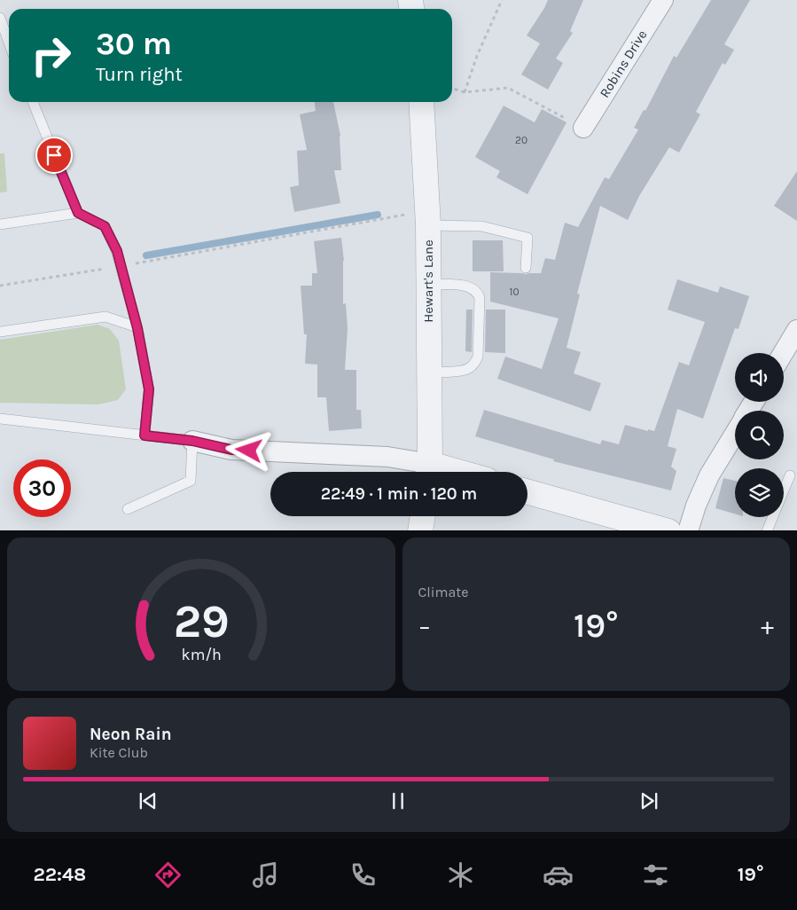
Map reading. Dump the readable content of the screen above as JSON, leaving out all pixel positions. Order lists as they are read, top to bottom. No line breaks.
{"streets":{"street":["Robins Drive","Hewart's Lane"]},"house_numbers":["20","10"],"page":{"turn":["30 m","Turn right"],"limit":"30","trip":"22:49 · 1 min · 120 m","tile":"Climate","heat":["−","19°","+"],"song":["Neon Rain","Kite Club"],"tabs":["22:48","19°"],"gauge":["29","km/h"]}}
